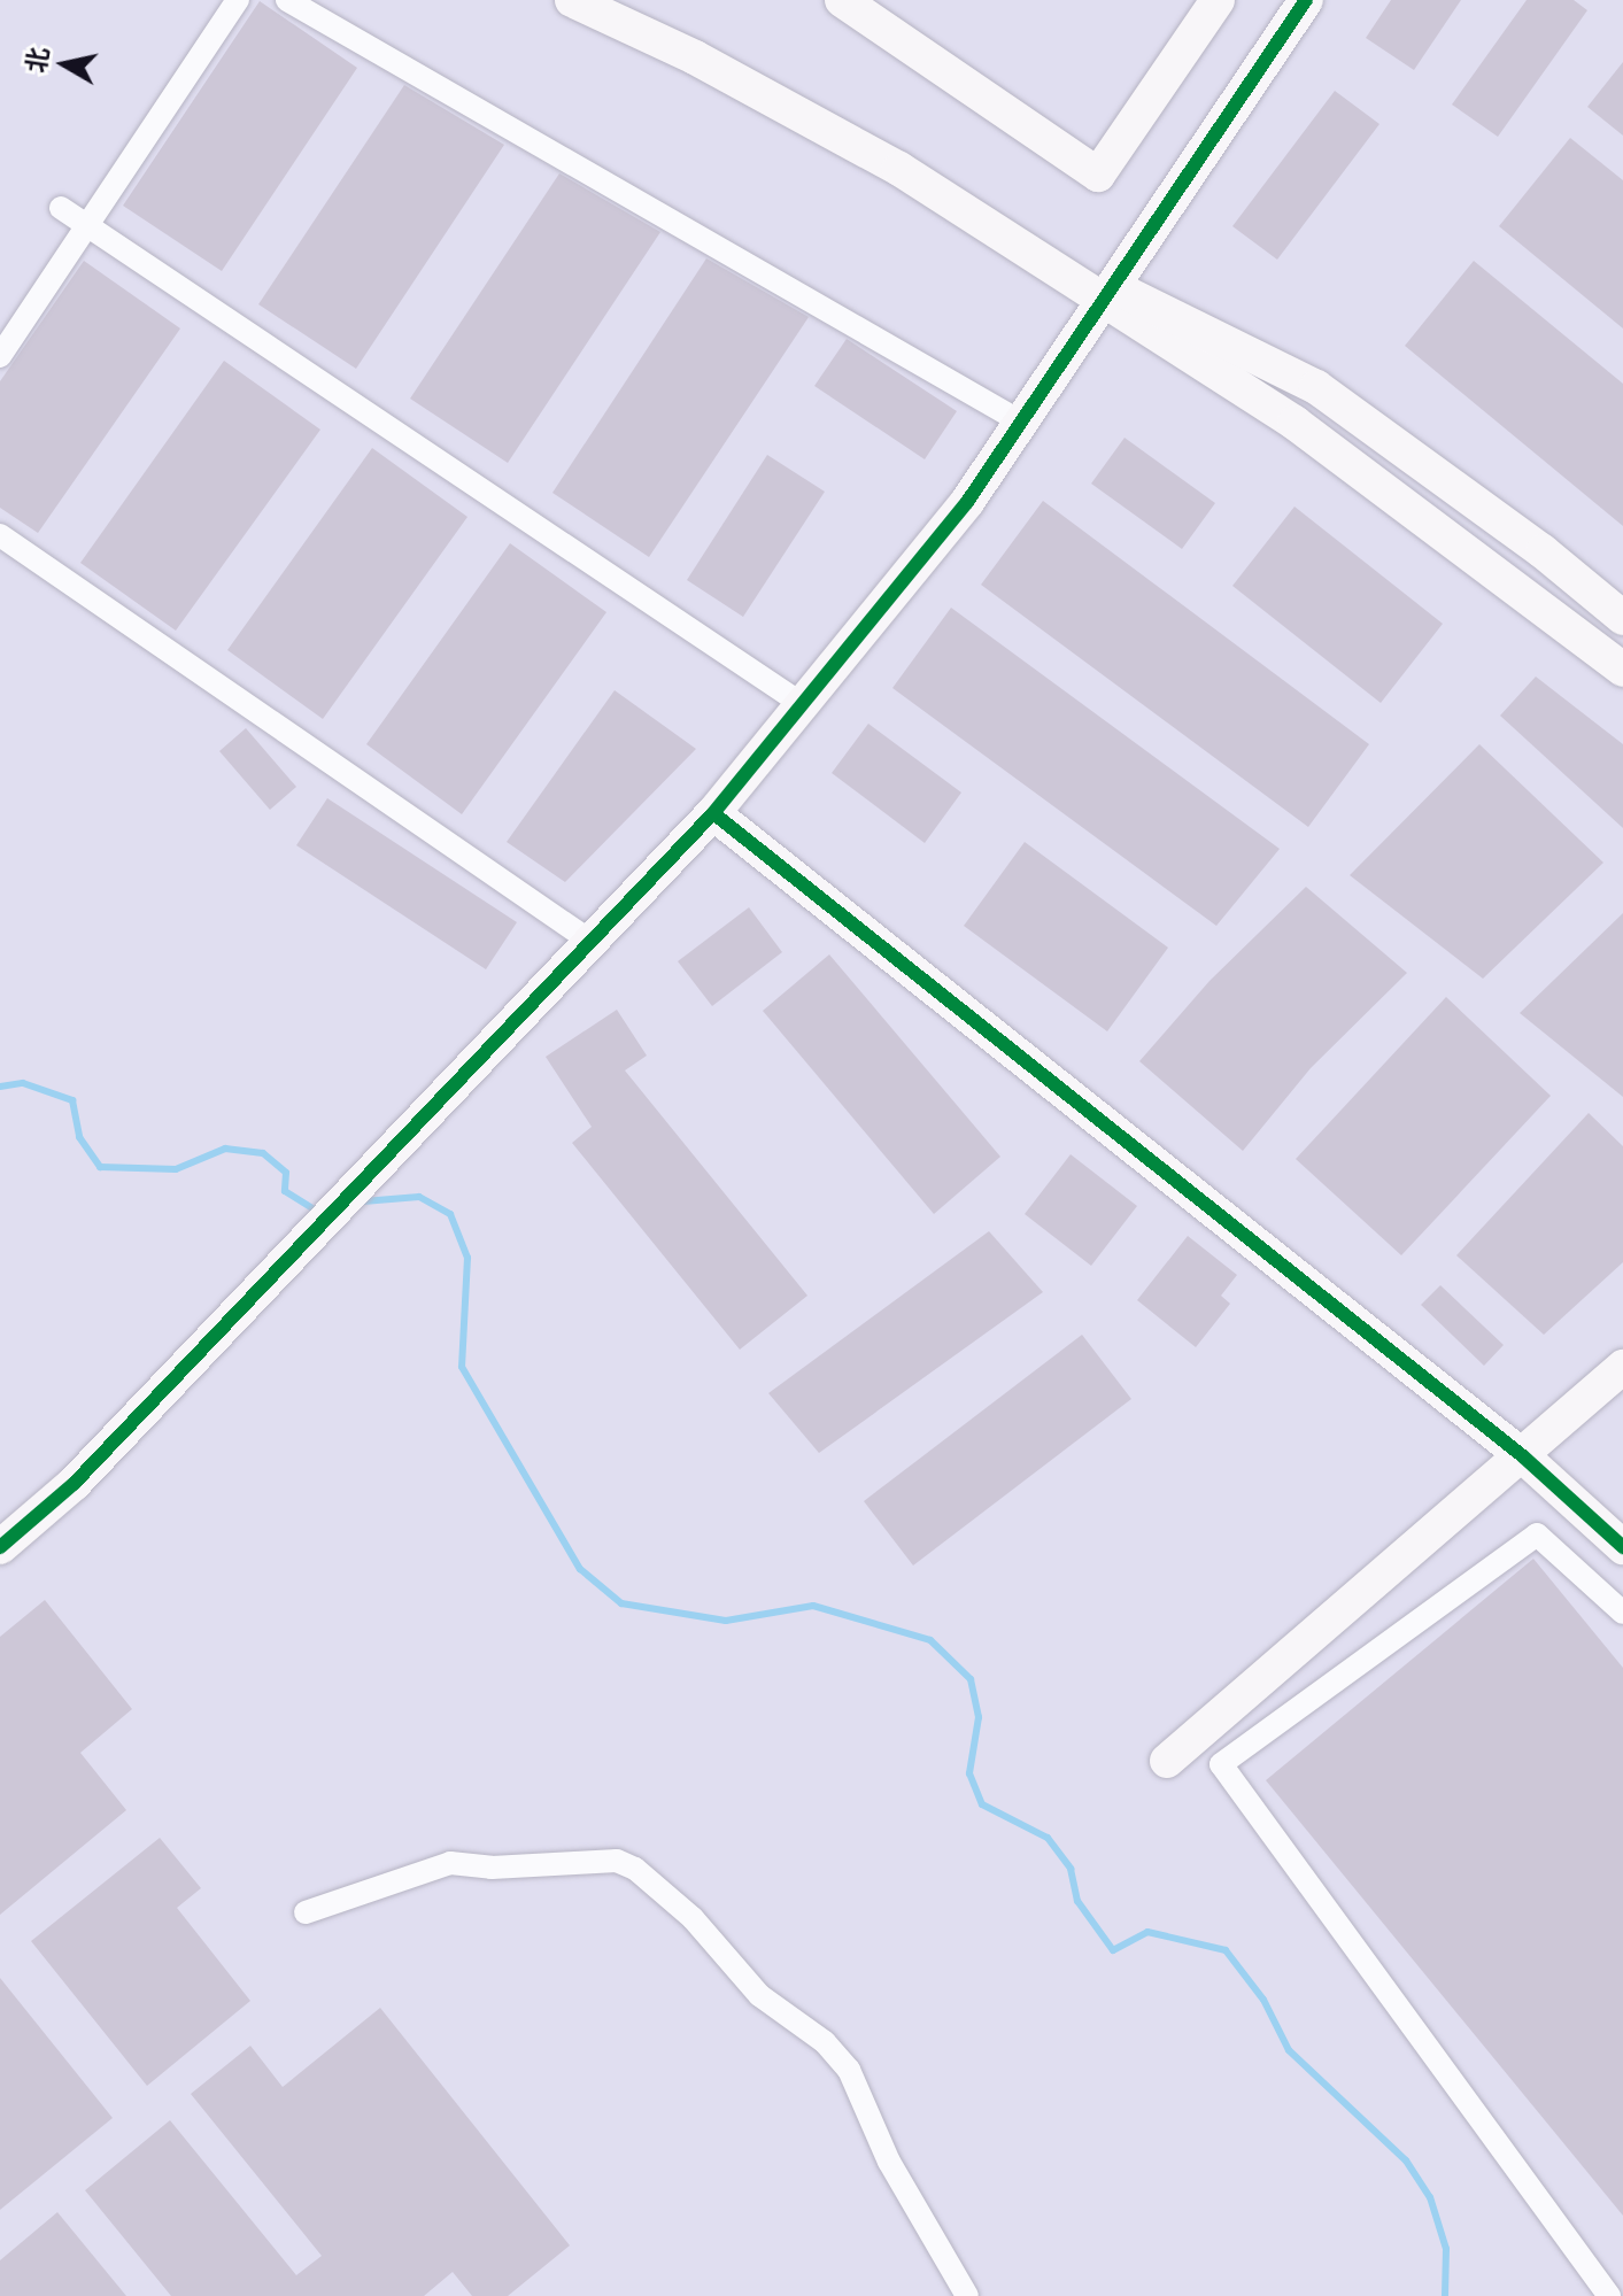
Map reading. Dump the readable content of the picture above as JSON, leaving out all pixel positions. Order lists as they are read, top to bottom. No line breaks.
{"north":"left"}
